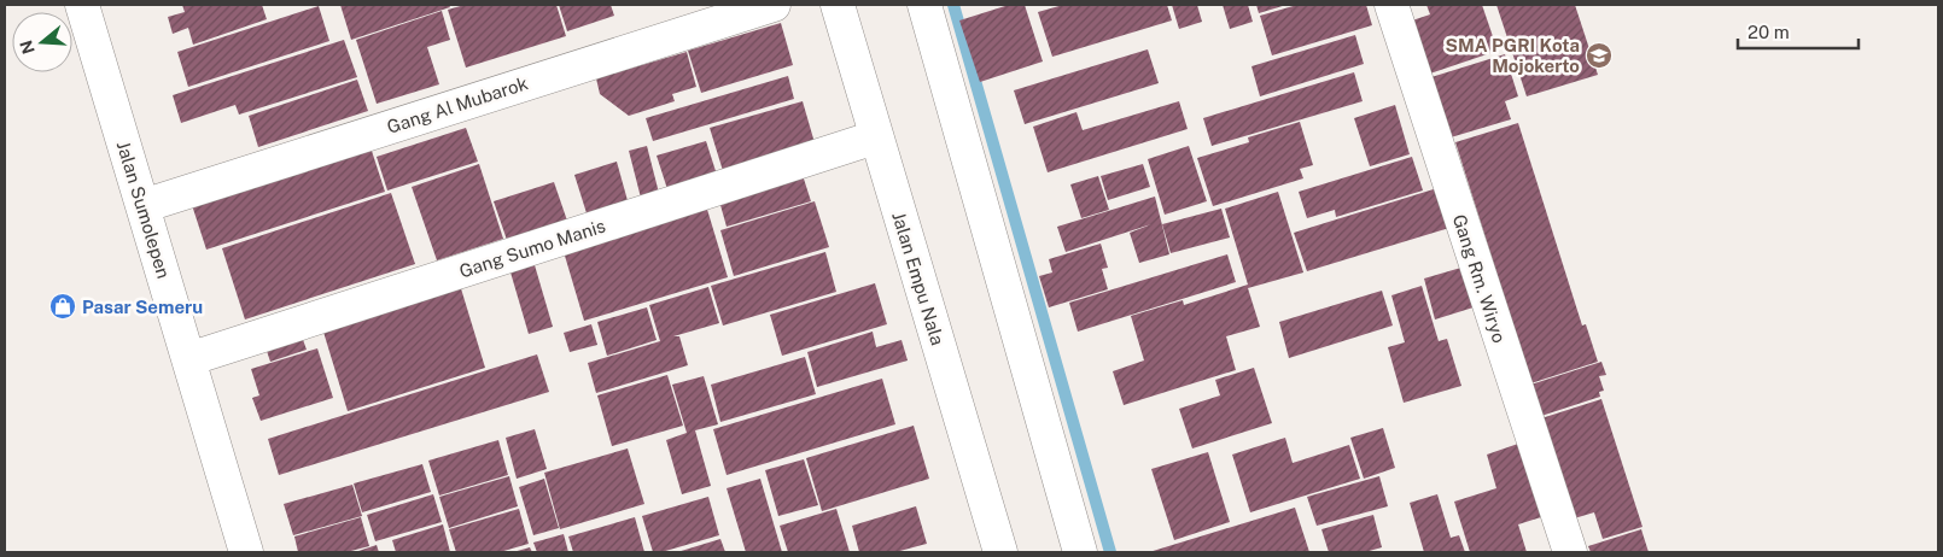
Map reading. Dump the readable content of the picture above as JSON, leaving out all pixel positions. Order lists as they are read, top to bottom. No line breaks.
{"streets":{"street":["Gang Al Mubarok","Jalan Sumolepen","Gang Sumo Manis","Jalan Empu Nala","Gang Rm. Wiryo"]},"crossings":[["Gang Al Mubarok","Jalan Sumolepen"],["Jalan Sumolepen","Gang Sumo Manis"],["Gang Sumo Manis","Jalan Empu Nala"]],"places":{"school or university":["SMA PGRI Kota Mojokerto"],"shop":["Pasar Semeru"]},"scale_bar":"20 m","north":"left"}
